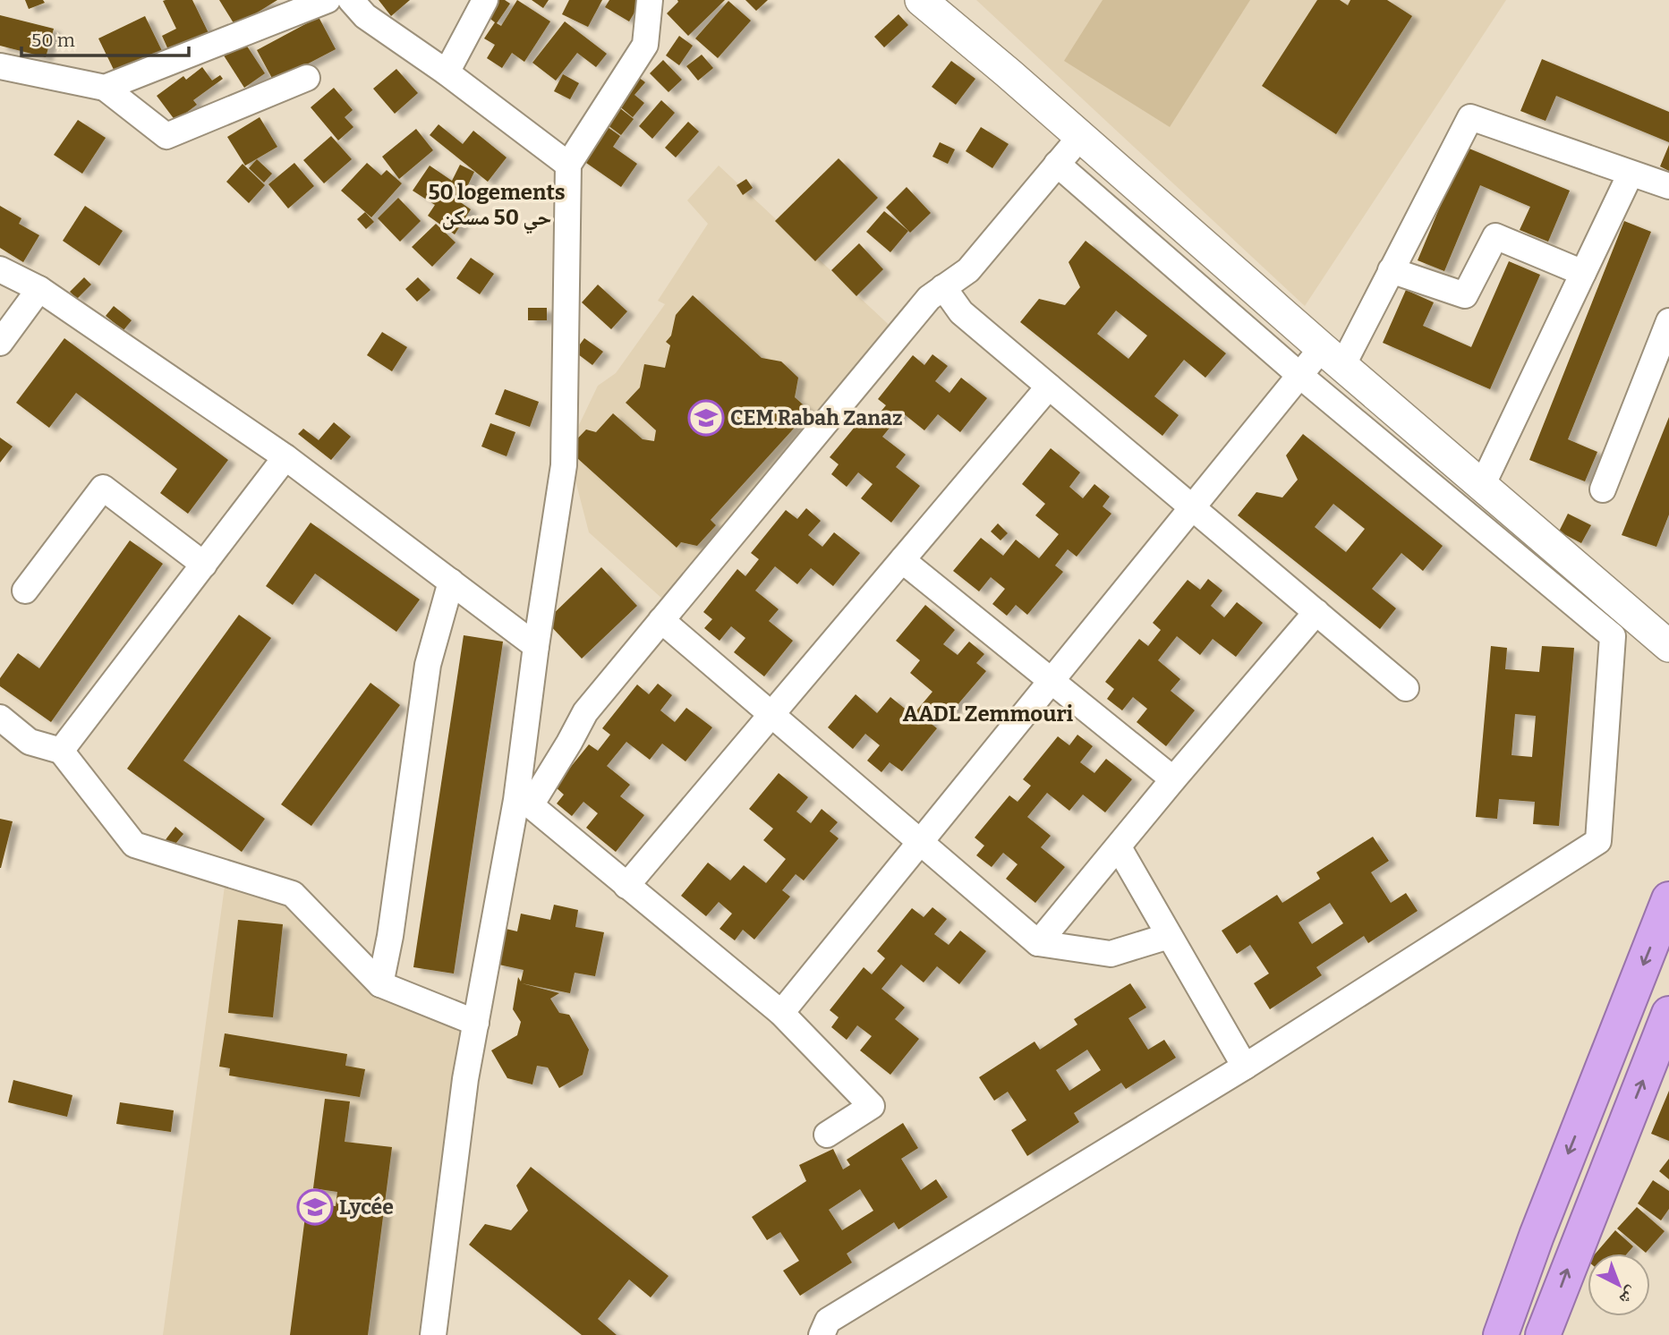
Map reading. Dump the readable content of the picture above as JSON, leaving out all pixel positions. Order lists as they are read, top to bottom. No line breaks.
{"districts":["50 logements حي 50 مسكن","AADL Zemmouri"],"places":{"school or university":["CEM Rabah Zanaz","Lycée"]},"scale_bar":"50 m","north":"bottom right"}
